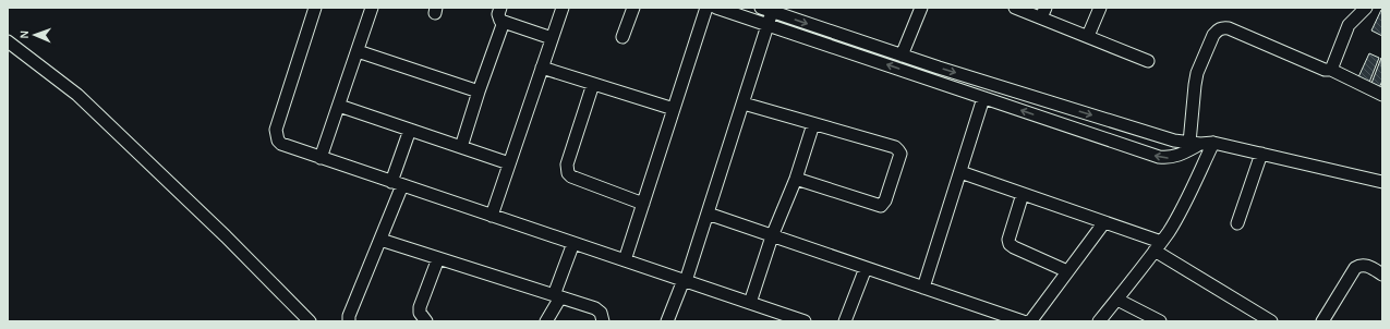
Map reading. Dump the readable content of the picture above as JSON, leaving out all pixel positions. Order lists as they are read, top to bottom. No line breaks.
{"north":"left"}
